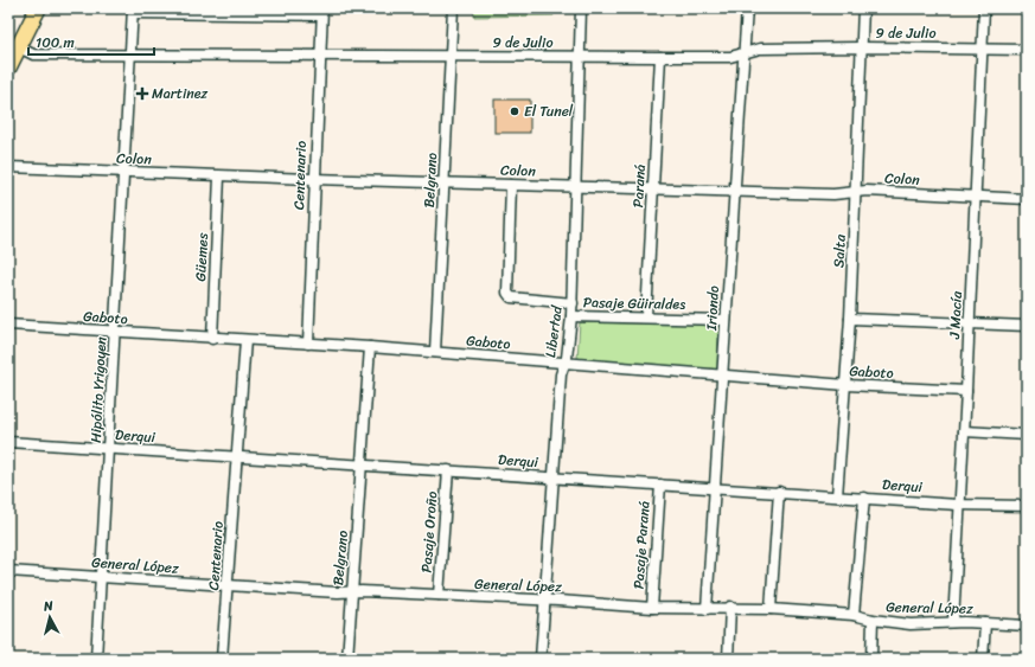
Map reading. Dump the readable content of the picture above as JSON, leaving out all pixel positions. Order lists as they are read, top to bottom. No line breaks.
{"streets":{"street":["9 de Julio","Colon","Centenario","Belgrano","Paraná","Salta","Güemes","Pasaje Güiraldes","Iriondo","J Macía","Gaboto","Libertad","Hipólito Yrigoyen","Derqui","Pasaje Oroño","Pasaje Paraná","General López"]},"crossings":[["9 de Julio","Centenario"],["9 de Julio","Belgrano"],["9 de Julio","Paraná"],["9 de Julio","Salta"],["9 de Julio","Iriondo"],["9 de Julio","J Macía"],["9 de Julio","Libertad"],["9 de Julio","Hipólito Yrigoyen"],["Colon","Centenario"],["Colon","Belgrano"],["Colon","Paraná"],["Colon","Salta"],["Colon","Güemes"],["Colon","Pasaje Güiraldes"],["Colon","Iriondo"],["Colon","J Macía"],["Colon","Libertad"],["Colon","Hipólito Yrigoyen"],["Centenario","Gaboto"],["Centenario","Derqui"],["Centenario","General López"],["Belgrano","Gaboto"],["Belgrano","Derqui"],["Belgrano","General López"],["Paraná","Pasaje Güiraldes"],["Salta","Gaboto"],["Salta","Derqui"],["Güemes","Gaboto"],["Pasaje Güiraldes","Iriondo"],["Pasaje Güiraldes","Libertad"],["Iriondo","Gaboto"],["Iriondo","Derqui"],["Iriondo","General López"],["J Macía","Gaboto"],["J Macía","Derqui"],["J Macía","General López"],["Gaboto","Libertad"],["Gaboto","Hipólito Yrigoyen"],["Libertad","Derqui"],["Libertad","General López"],["Hipólito Yrigoyen","Derqui"],["Hipólito Yrigoyen","General López"],["Derqui","Pasaje Oroño"],["Derqui","Pasaje Paraná"],["Pasaje Oroño","General López"],["Pasaje Paraná","General López"]],"places":{"health":["Martinez"],"other":["El Tunel"]},"scale_bar":"100 m","north":"top"}
